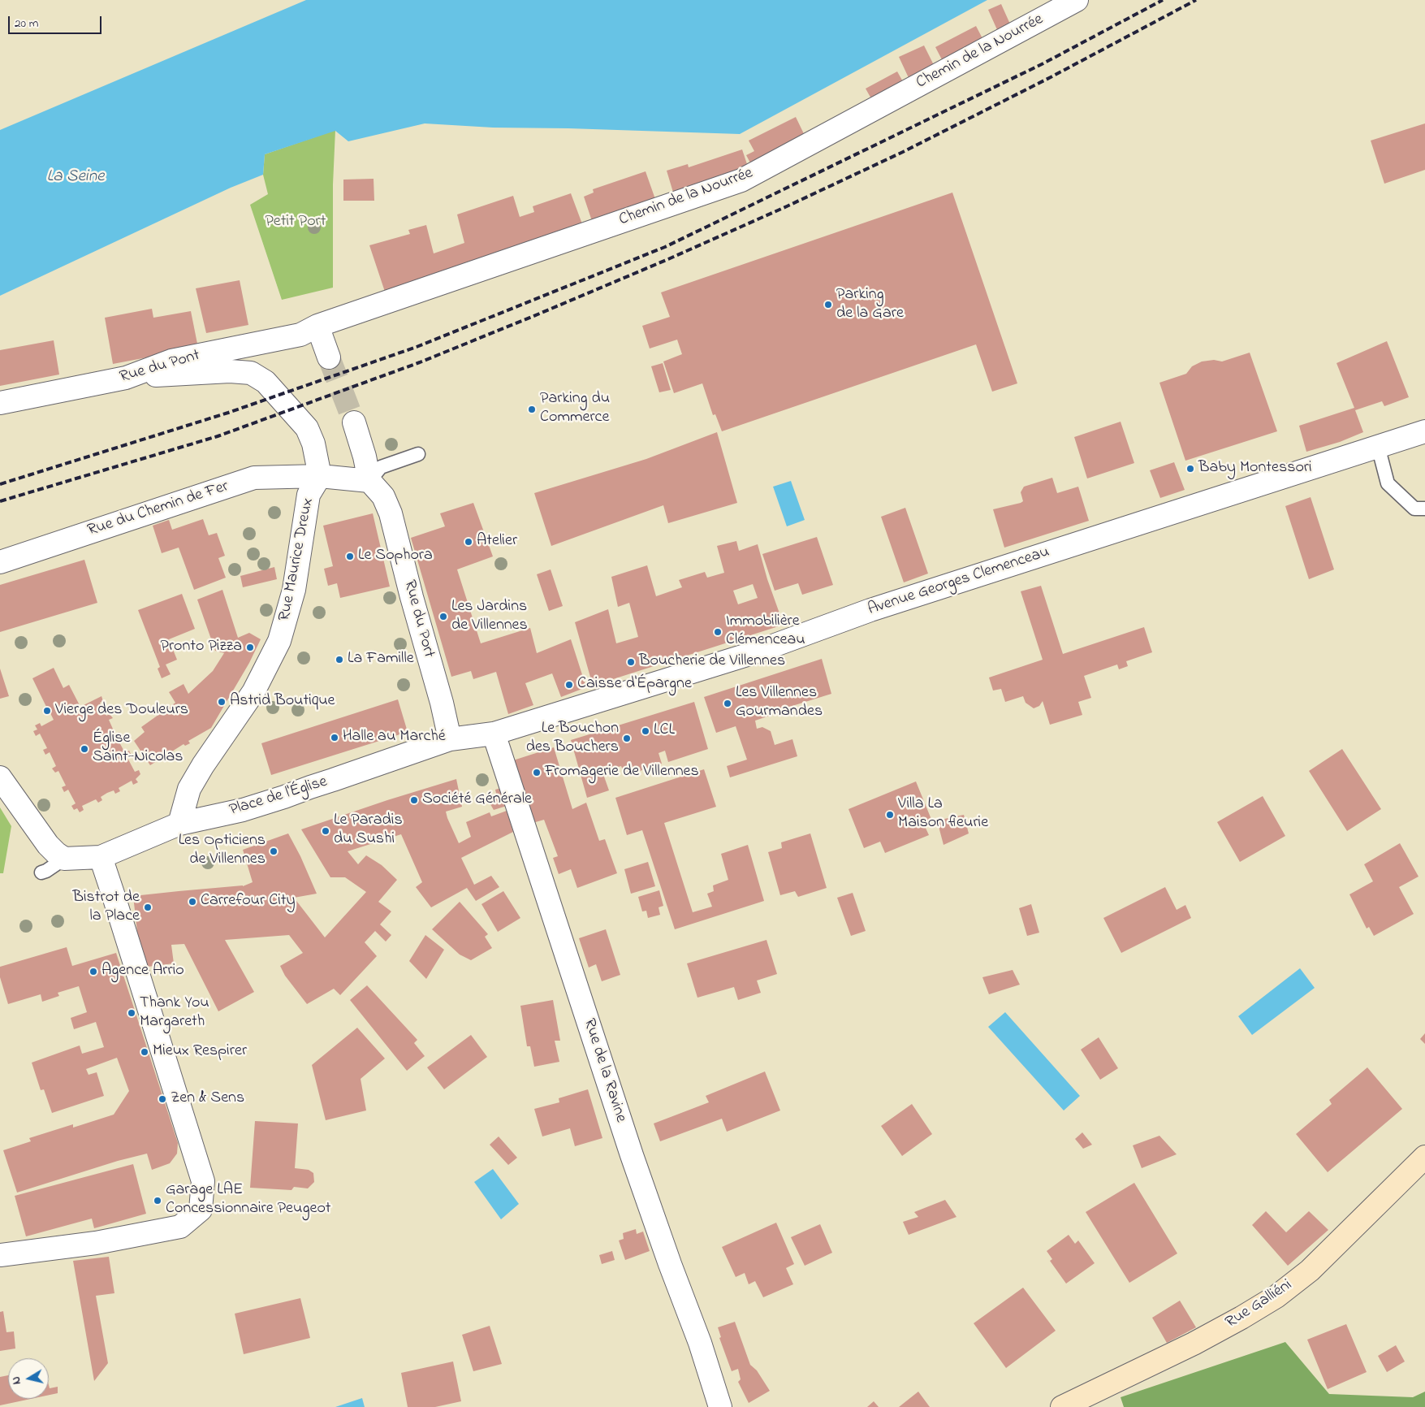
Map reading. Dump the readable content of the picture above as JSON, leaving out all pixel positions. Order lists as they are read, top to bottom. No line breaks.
{"streets":{"street":["Chemin de la Nourrée","Rue du Pont","Rue du Chemin de Fer","Rue Maurice Dreux","Avenue Georges Clemenceau","Rue du Port","Place de l'Église","Rue de la Ravine","Rue Galliéni"]},"crossings":[["Chemin de la Nourrée","Rue du Pont"],["Rue du Pont","Rue Maurice Dreux"],["Rue du Chemin de Fer","Rue Maurice Dreux"],["Rue Maurice Dreux","Place de l'Église"],["Avenue Georges Clemenceau","Place de l'Église"],["Avenue Georges Clemenceau","Rue de la Ravine"],["Rue du Port","Place de l'Église"],["Place de l'Église","Rue de la Ravine"]],"water":["La Seine"],"parks":["Petit Port"],"places":["Parking de la Gare","Parking du Commerce","Baby Montessori","Atelier","Le Sophora","Les Jardins de Villennes","Immobilière Clémenceau","Pronto Pizza","La Famille","Boucherie de Villennes","Caisse d'Épargne","Astrid Boutique","Les Villennes Gourmandes","Vierge des Douleurs","LCL","Halle au Marché","Le Bouchon des Bouchers","Église Saint-Nicolas","Fromagerie de Villennes","Société Générale","Villa La Maison fleurie","Le Paradis du Sushi","Les Opticiens de Villennes","Carrefour City","Bistrot de la Place","Agence Arrio","Thank You Margareth","Mieux Respirer","Zen & Sens","Garage LAE Concessionnaire Peugeot"],"scale_bar":"20 m","north":"left"}
